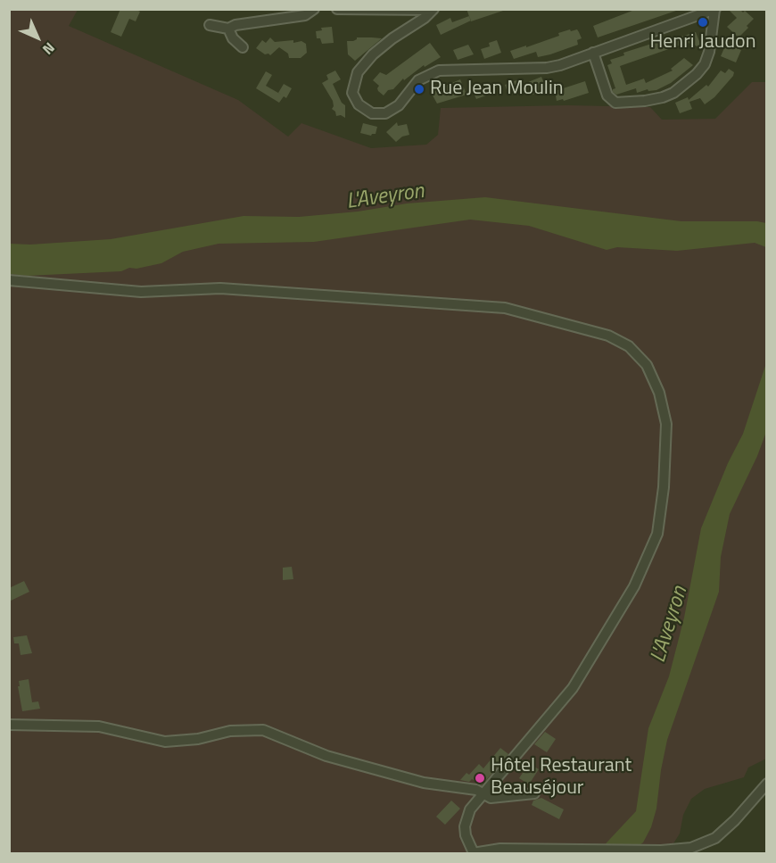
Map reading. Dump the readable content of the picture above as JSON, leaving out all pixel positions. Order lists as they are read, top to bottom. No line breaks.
{"water":["L'Aveyron"],"places":["Henri Jaudon","Rue Jean Moulin","Hôtel Restaurant Beauséjour"],"north":"bottom right"}
